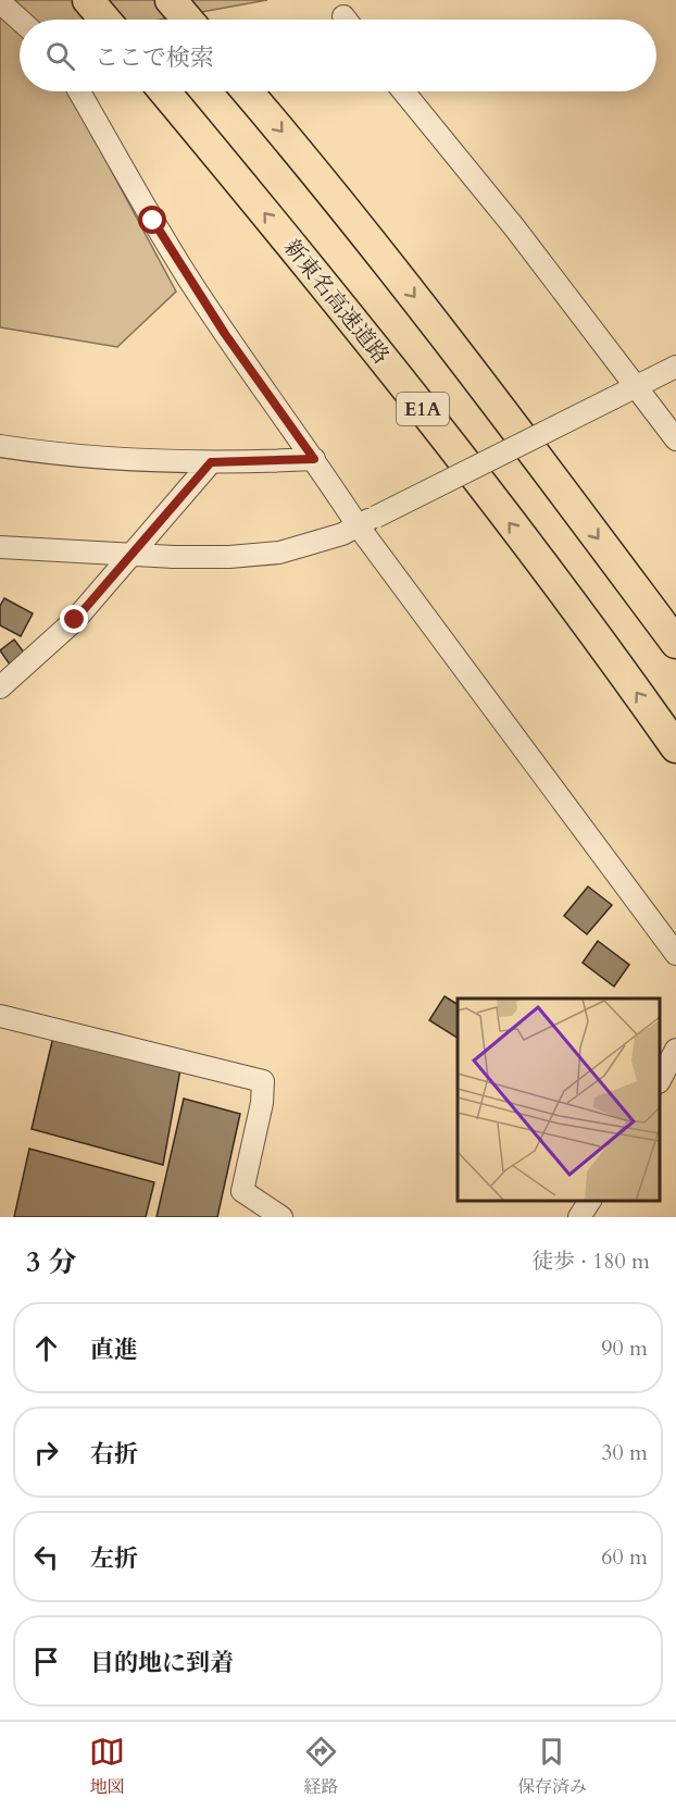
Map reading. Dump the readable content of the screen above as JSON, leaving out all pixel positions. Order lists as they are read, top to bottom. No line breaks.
{"streets":{"highway":["新東名高速道路","E1A"]},"page":{"search":"ここで検索","heading":["3 分","徒歩 · 180 m"],"list":[["直進","90 m"],["右折","30 m"],["左折","60 m"],"目的地に到着"],"nav":["地図","経路","保存済み"]}}
